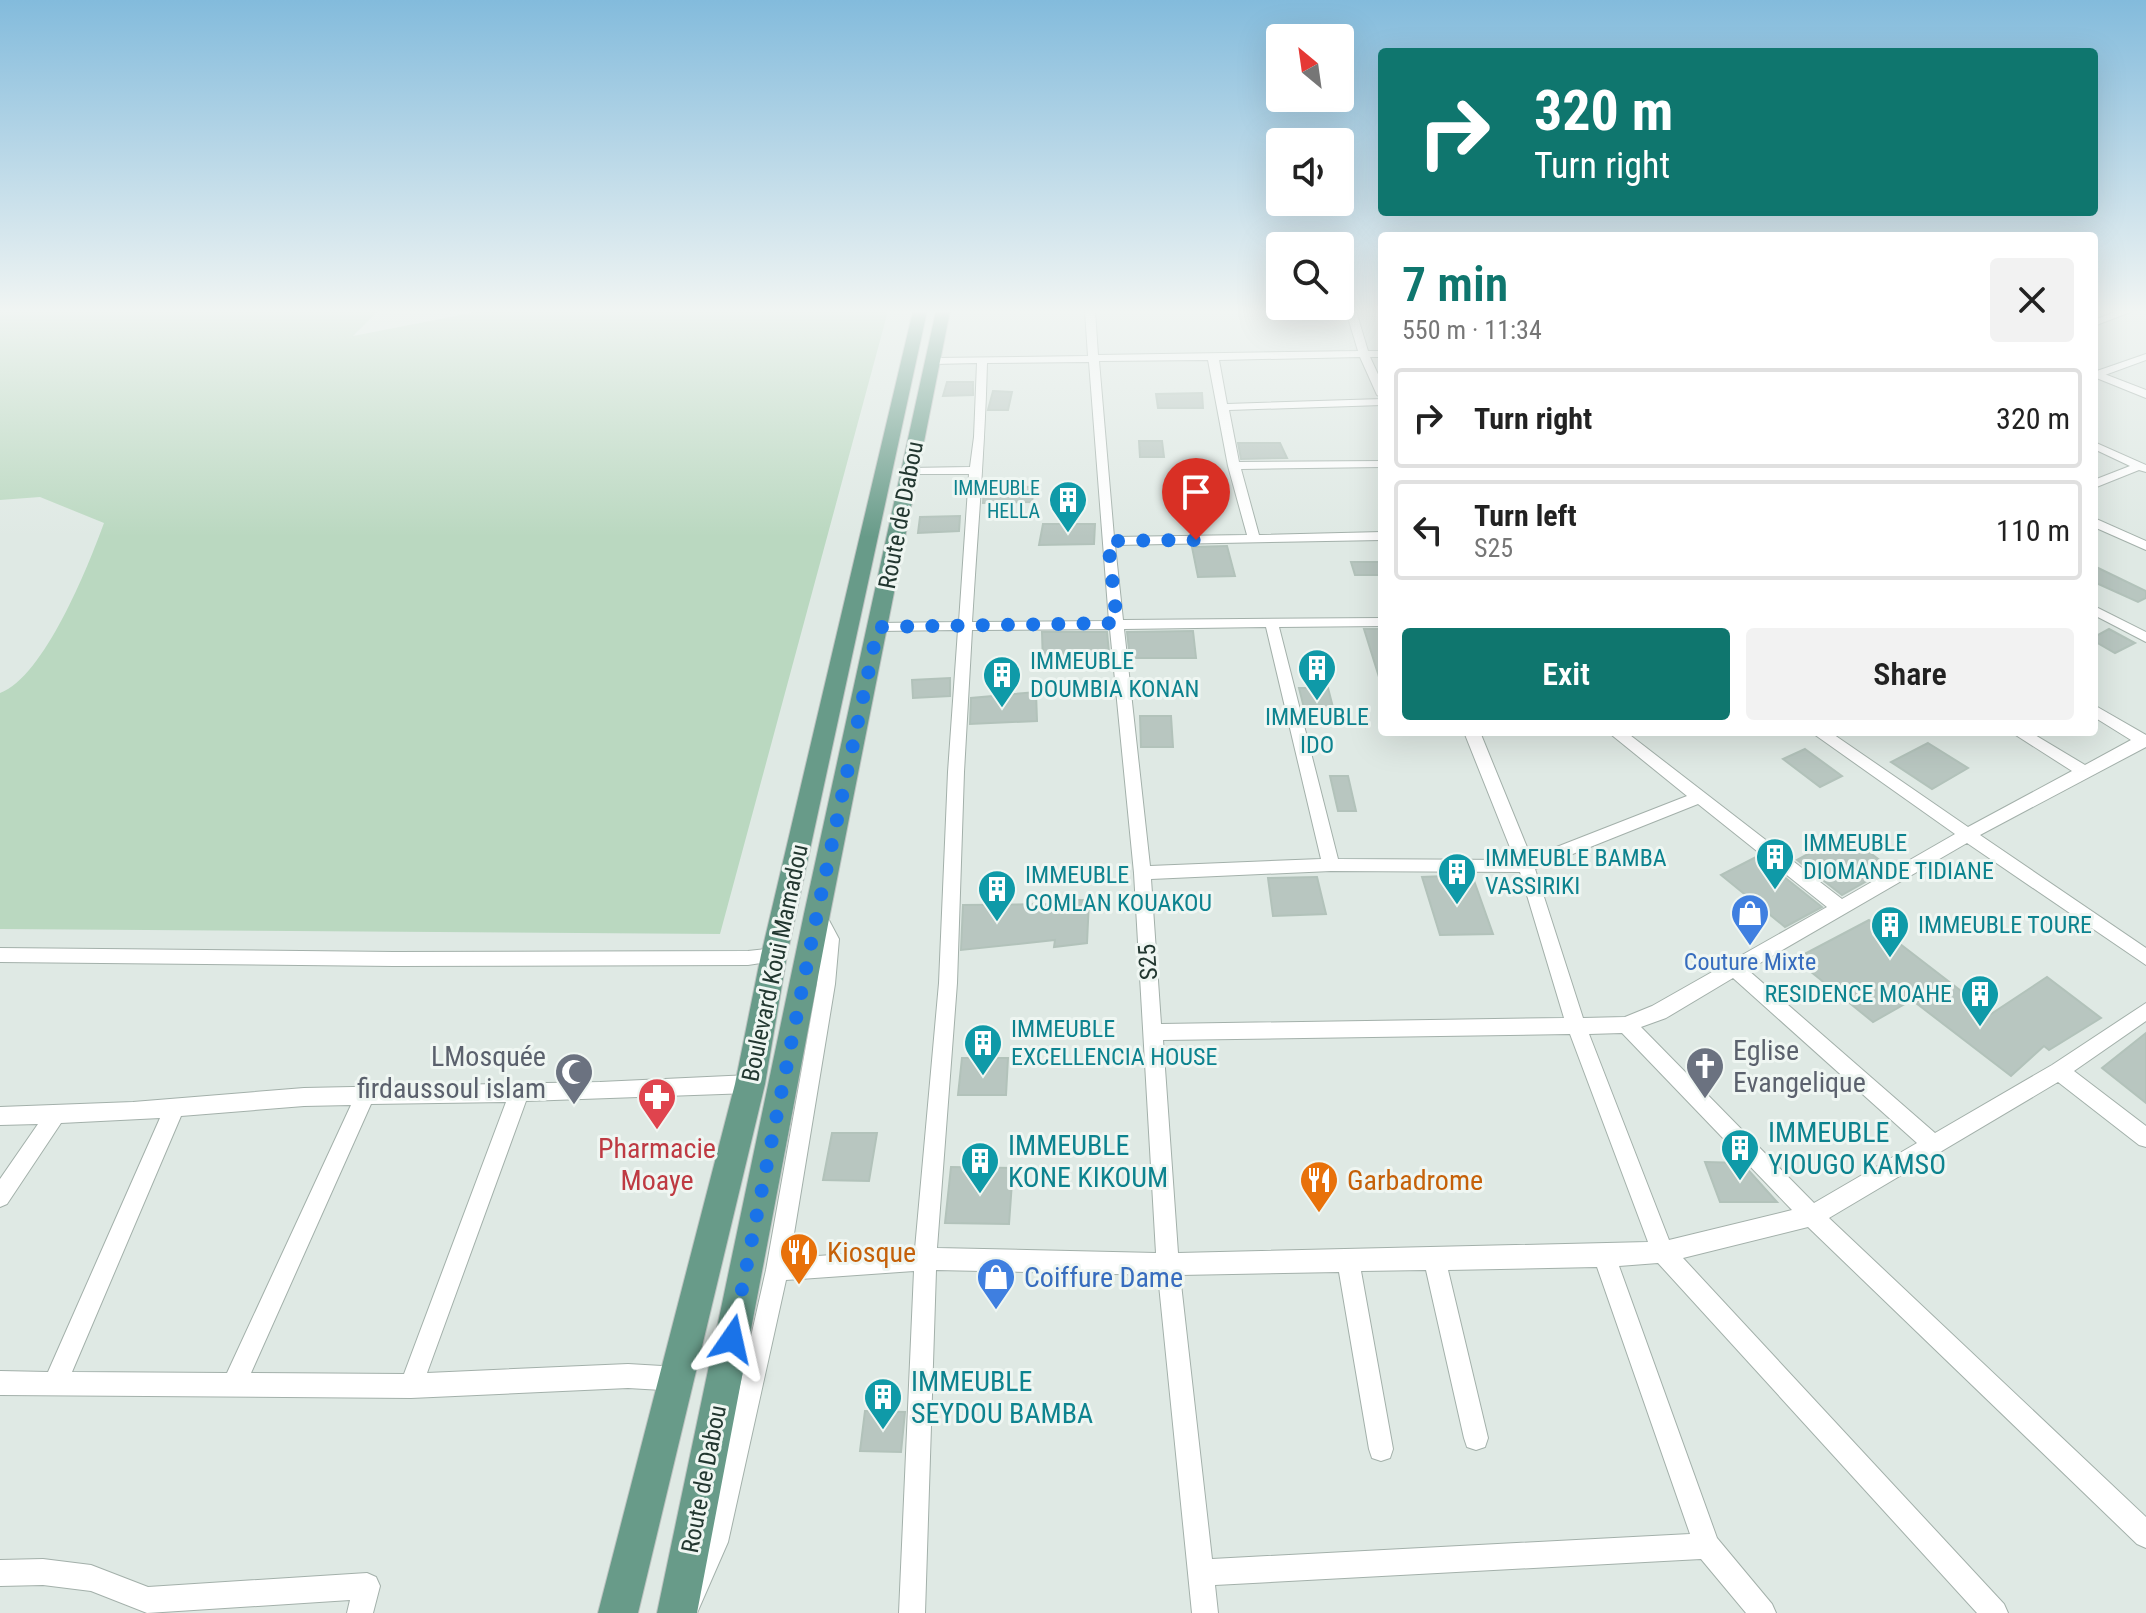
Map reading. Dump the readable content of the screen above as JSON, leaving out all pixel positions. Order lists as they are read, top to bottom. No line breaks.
{"streets":{"main road":["Route de Dabou","Boulevard Koui Mamadou"],"street":["S25"]},"places":{"building":["IMMEUBLE HELLA","IMMEUBLE IDO","IMMEUBLE DOUMBIA KONAN","IMMEUBLE DIOMANDE TIDIANE","IMMEUBLE BAMBA VASSIRIKI","IMMEUBLE COMLAN KOUAKOU","IMMEUBLE TOURE","RESIDENCE MOAHE","IMMEUBLE EXCELLENCIA HOUSE","IMMEUBLE YIOUGO KAMSO","IMMEUBLE KONE KIKOUM","IMMEUBLE SEYDOU BAMBA"],"shop":["Couture Mixte","Coiffure Dame"],"church":["Eglise Evangelique"],"mosque":["LMosquée firdaussoul islam"],"pharmacy":["Pharmacie Moaye"],"restaurant":["Garbadrome","Kiosque"]},"north":"top left","page":{"turn":["320 m","Turn right"],"heading":["7 min","550 m · 11:34"],"list":[{"name":"Turn right","value":"320 m"},{"name":"Turn left","note":"S25","value":"110 m"}],"buttons":["Exit","Share"]}}
